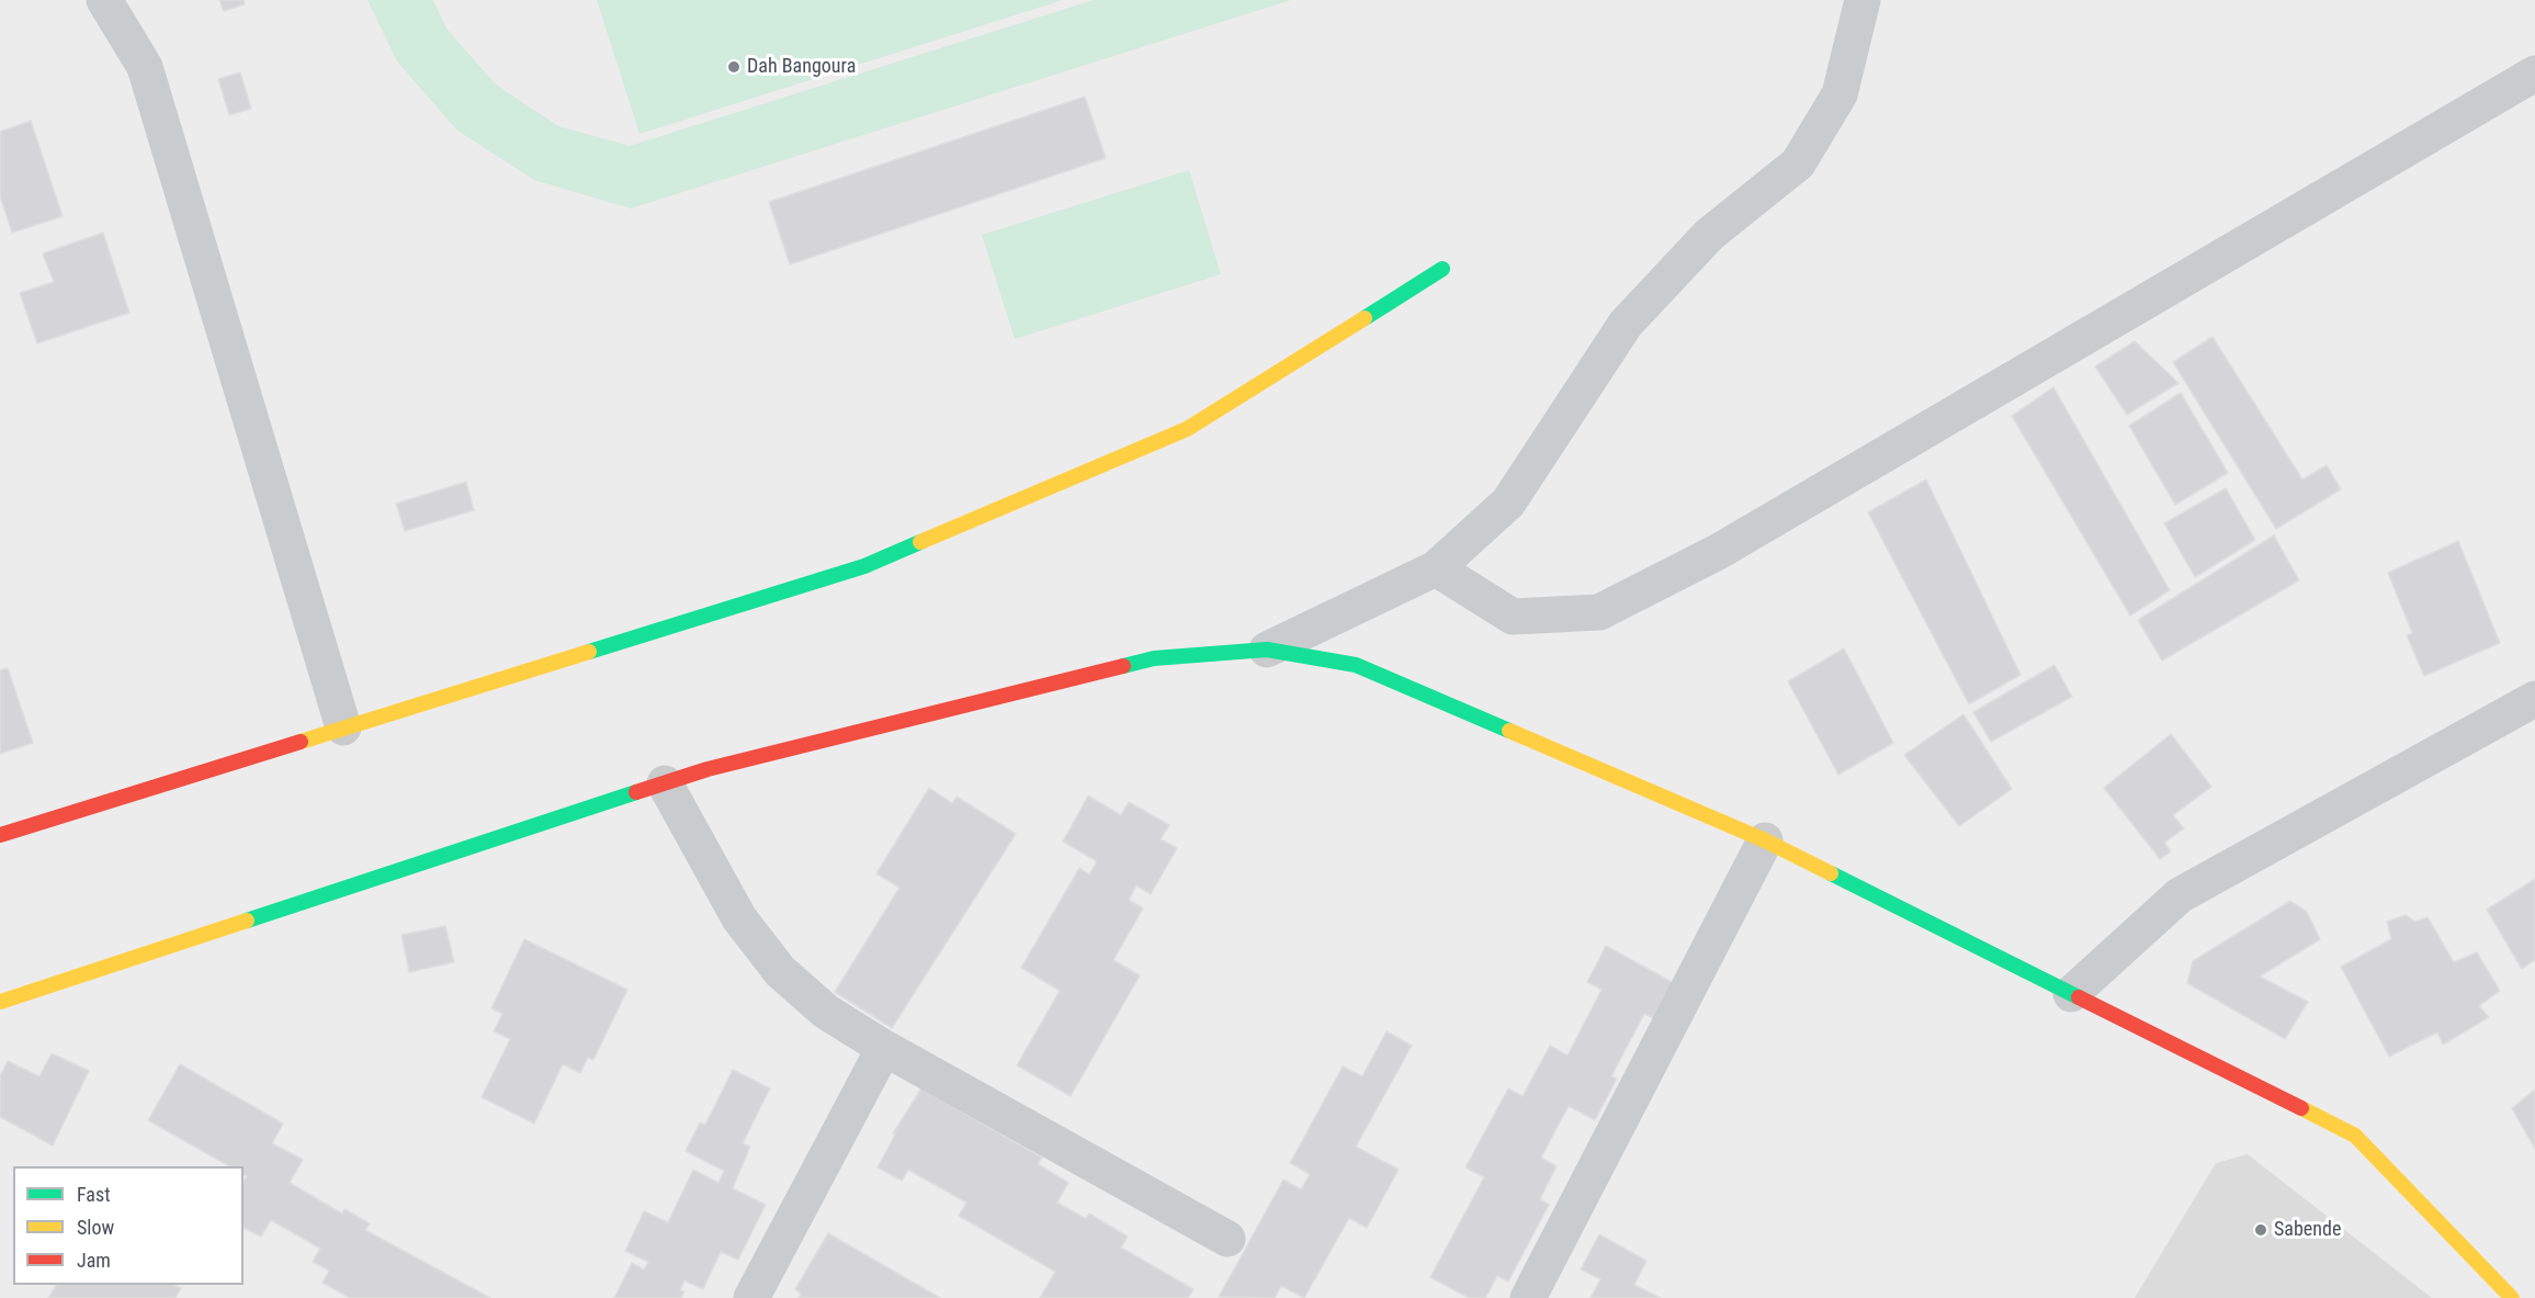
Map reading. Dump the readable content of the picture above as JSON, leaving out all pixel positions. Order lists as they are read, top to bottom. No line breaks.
{"places":["Dah Bangoura","Sabende"],"legend":["Fast","Slow","Jam"]}
